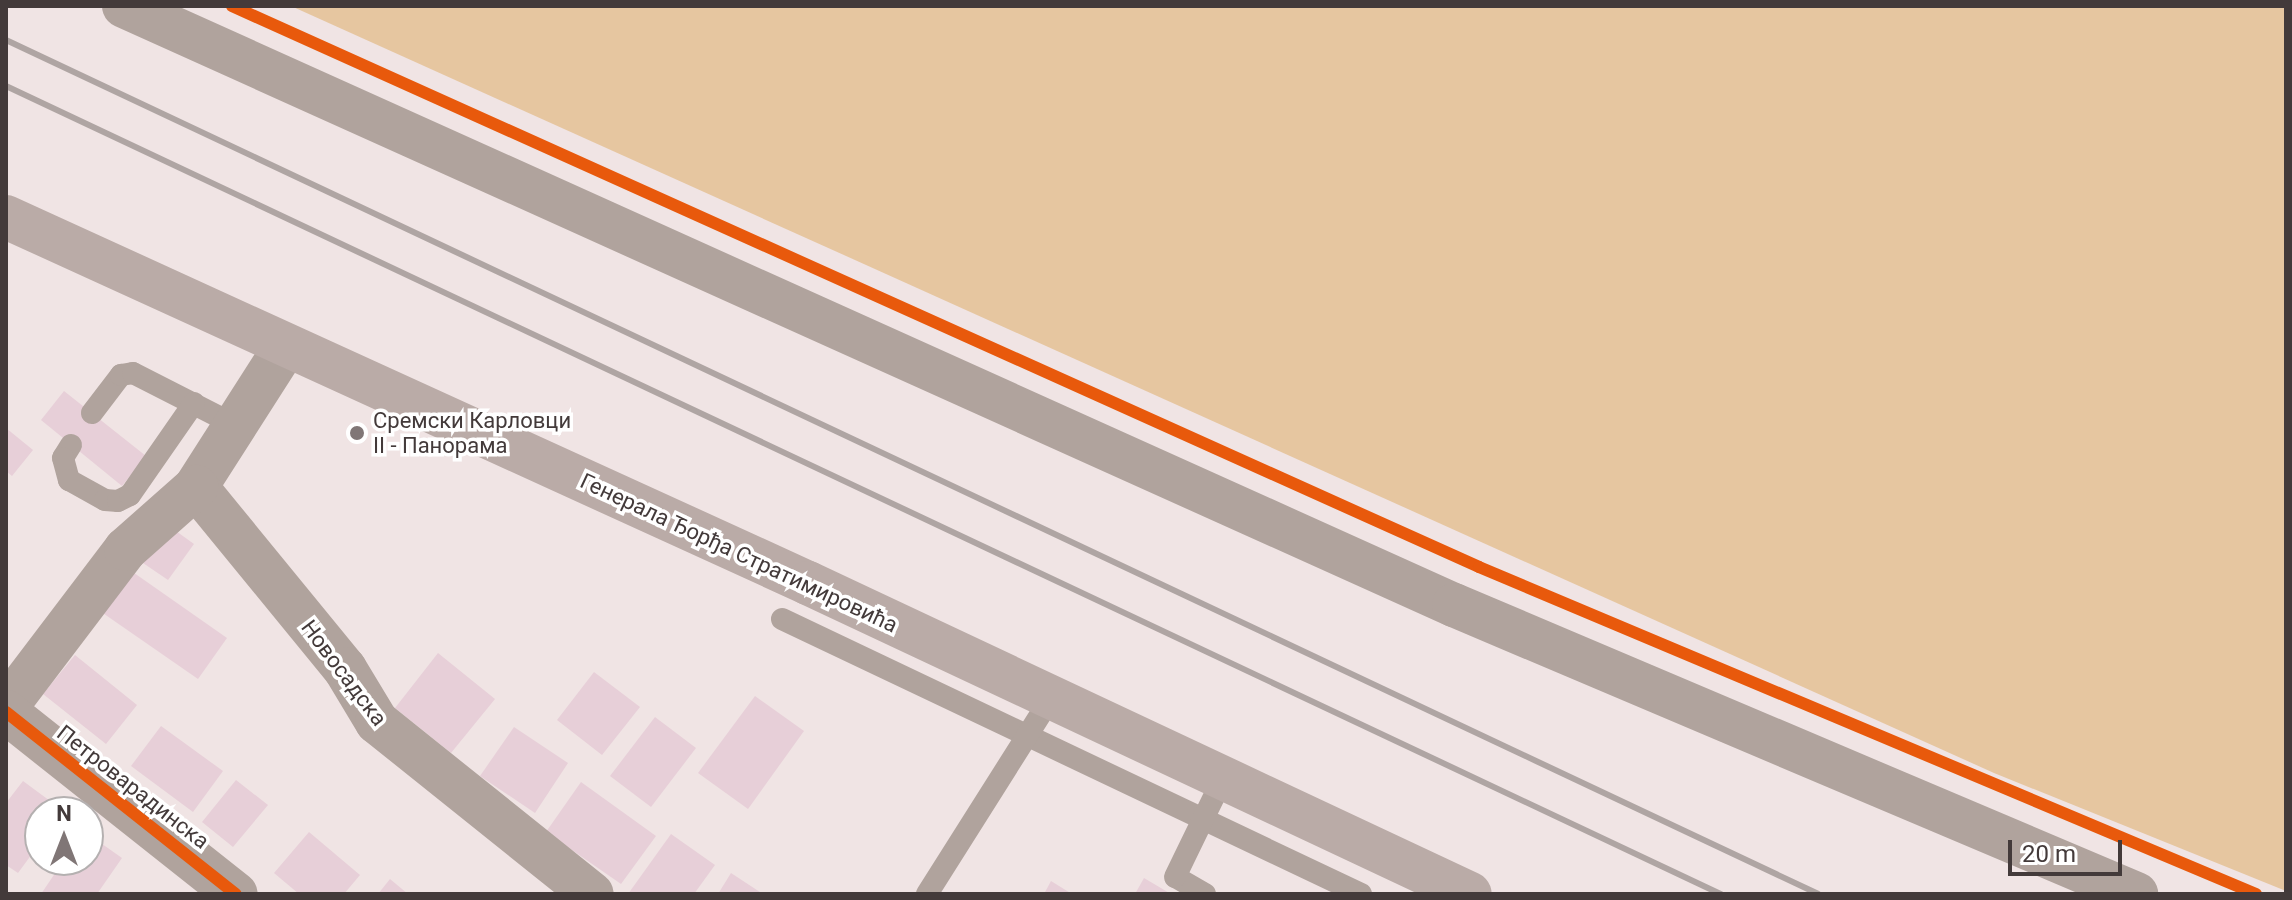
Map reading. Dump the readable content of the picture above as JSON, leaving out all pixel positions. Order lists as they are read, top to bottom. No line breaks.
{"streets":{"main road":["Генерала Ђорђа Стратимировића"],"street":["Новосадска","Петроварадинска"]},"places":["Сремски Карловци II - Панорама"],"scale_bar":"20 m","north":"top"}
